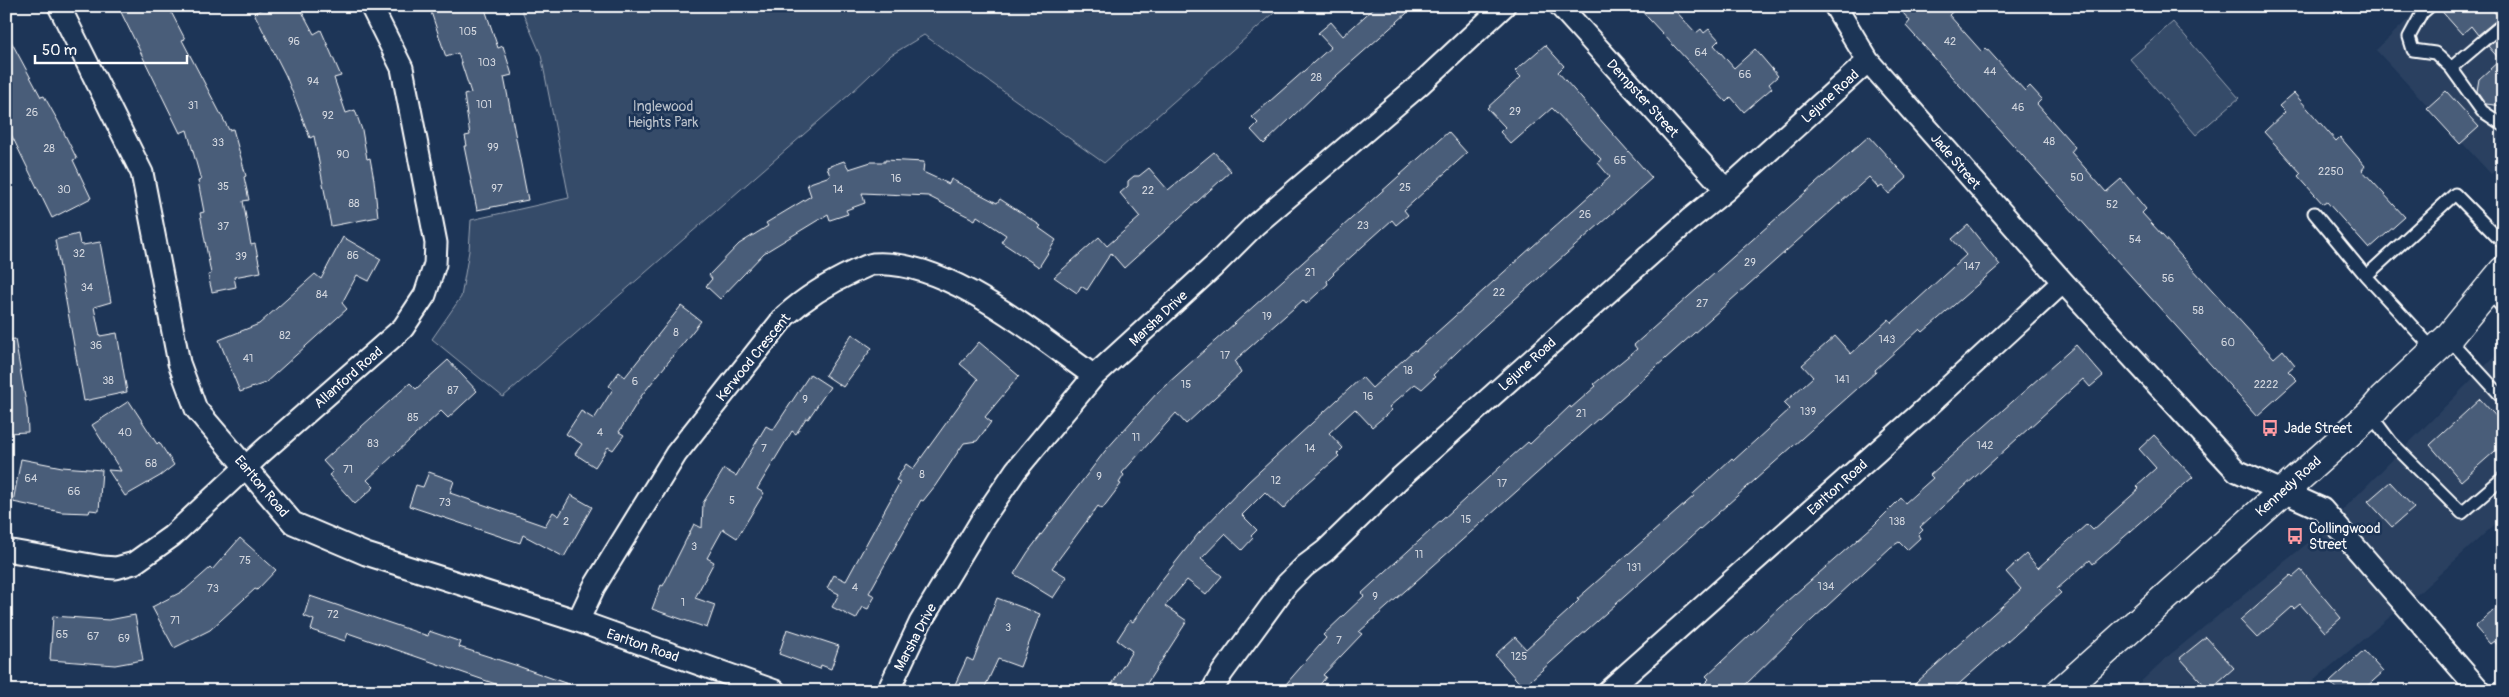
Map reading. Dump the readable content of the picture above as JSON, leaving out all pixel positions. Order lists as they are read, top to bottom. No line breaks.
{"streets":{"main road":["Kennedy Road"],"street":["Lejune Road","Dempster Street","Jade Street","Marsha Drive","Kerwood Crescent","Allanford Road","Earlton Road"]},"crossings":[["Lejune Road","Dempster Street"],["Lejune Road","Jade Street"],["Jade Street","Earlton Road"],["Jade Street","Kennedy Road"],["Marsha Drive","Kerwood Crescent"],["Kerwood Crescent","Earlton Road"],["Allanford Road","Earlton Road"]],"parks":["Inglewood Heights Park"],"places":{"bus stop":["Jade Street","Collingwood Street"]},"house_numbers":["105","96","42","64","103","44","66","28","94","101","31","46","29","26","92","48","33","99","28","90","65","2250","50","16","35","25","97","30","14","22","88","52","26","23","37","54","32","86","39","29","147","21","56","34","22","84","27","58","19","8","82","143","60","36","17","41","18","141","38","6","15","2222","87","16","9","139","21","85","40","4","11","83","142","7","14","68","71","8","9","64","12","17","66","5","73","15","2","138","3","11","75","131","134","4","73","9","1","72","71","3","65","67","69","7","125"],"scale_bar":"50 m"}
